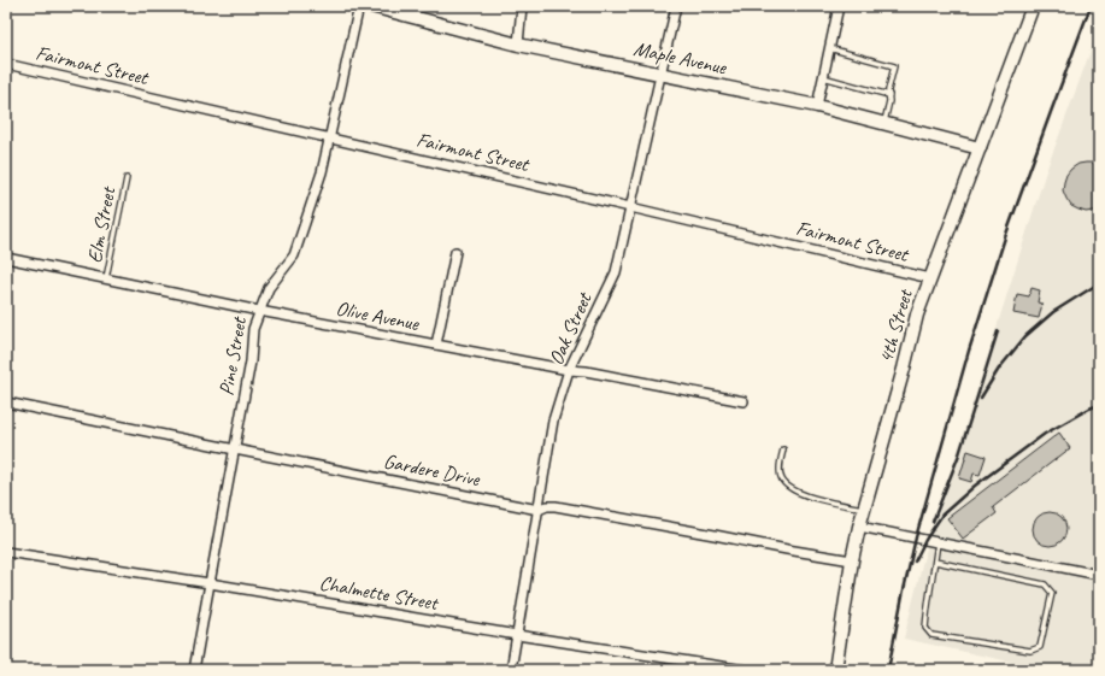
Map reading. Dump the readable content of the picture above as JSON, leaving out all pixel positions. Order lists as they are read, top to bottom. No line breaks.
{"streets":{"main road":["Maple Avenue","4th Street"],"street":["Fairmont Street","Olive Avenue","Oak Street","Pine Street","Gardere Drive","Chalmette Street"],"lane":["Elm Street"]},"crossings":[["Maple Avenue","4th Street"],["Maple Avenue","Oak Street"],["Fairmont Street","4th Street"],["Fairmont Street","Oak Street"],["Fairmont Street","Pine Street"],["Elm Street","Olive Avenue"],["Olive Avenue","Oak Street"],["Olive Avenue","Pine Street"],["4th Street","Gardere Drive"],["Oak Street","Gardere Drive"],["Oak Street","Chalmette Street"],["Pine Street","Gardere Drive"],["Pine Street","Chalmette Street"]]}
